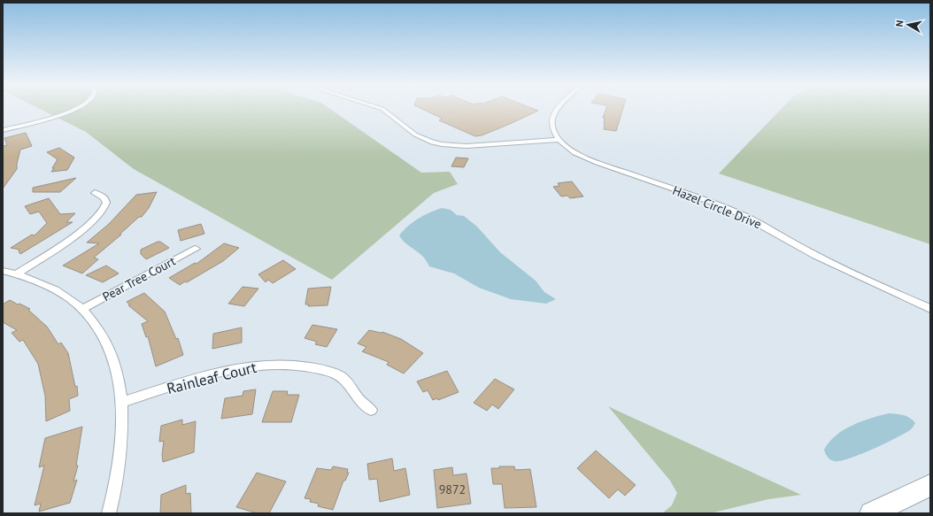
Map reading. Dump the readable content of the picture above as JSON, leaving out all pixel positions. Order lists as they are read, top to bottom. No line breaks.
{"streets":{"street":["Hazel Circle Drive","Pear Tree Court","Rainleaf Court"]},"house_numbers":["9872"],"north":"left"}
